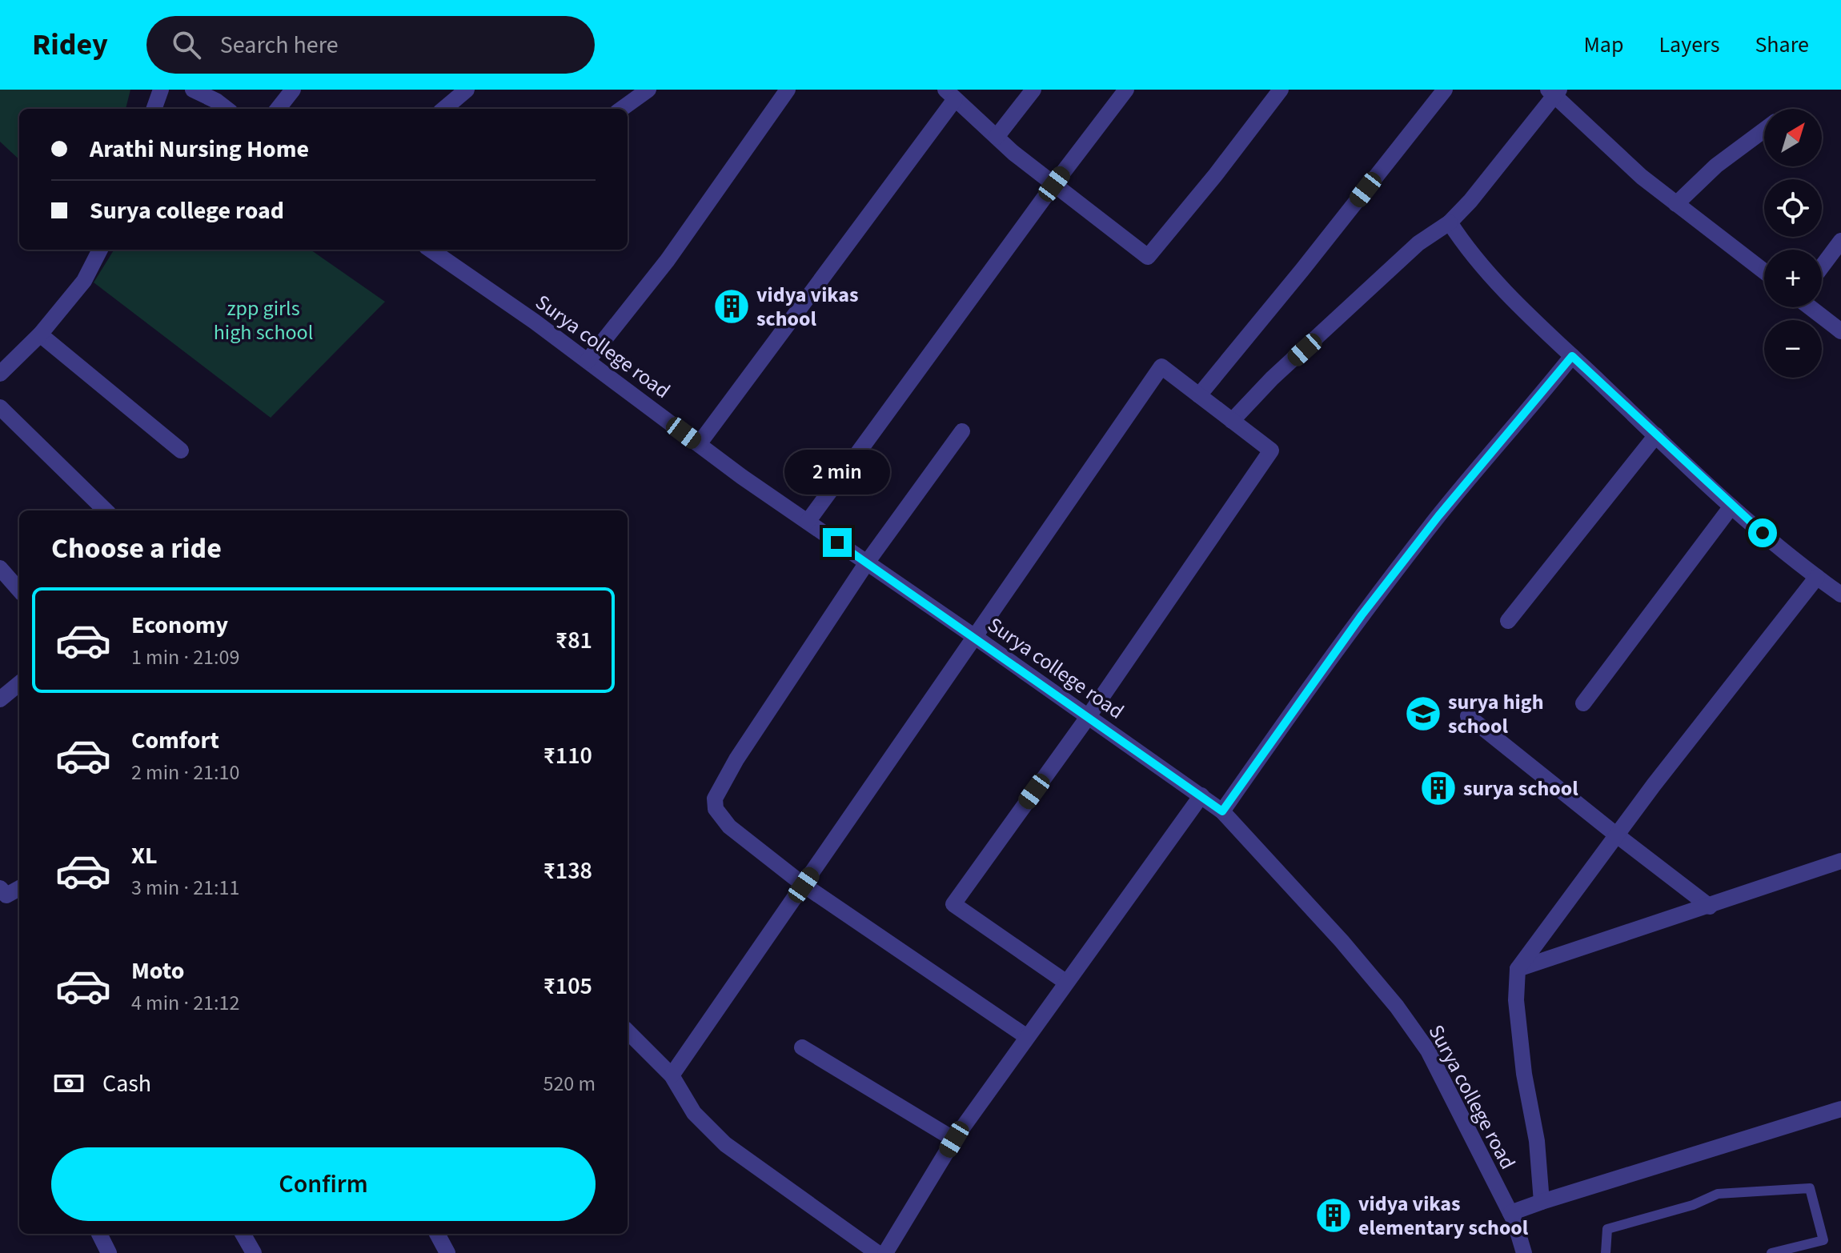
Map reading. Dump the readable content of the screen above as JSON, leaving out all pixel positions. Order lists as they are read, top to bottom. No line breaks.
{"streets":{"street":["Surya college road"]},"parks":["zpp girls high school"],"places":{"building":["vidya vikas school","surya school","vidya vikas elementary school"],"school or university":["surya high school"]},"north":"top right","page":{"header":"Ridey","search":"Search here","nav":["Map","Layers","Share"],"map_buttons":["+","−"],"banner":["Arathi Nursing Home","Surya college road"],"bubble":"2 min","heading":"Choose a ride","list":[{"name":"Economy","note":"1 min · 21:09","value":"₹81"},{"name":"Comfort","note":"2 min · 21:10","value":"₹110"},{"name":"XL","note":"3 min · 21:11","value":"₹138"},{"name":"Moto","note":"4 min · 21:12","value":"₹105"}],"pay":["Cash","520 m"],"buttons":"Confirm"}}
